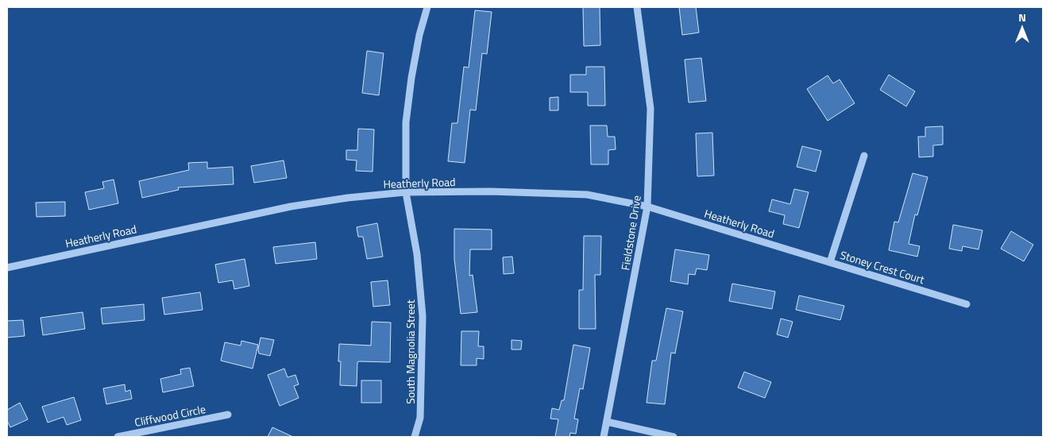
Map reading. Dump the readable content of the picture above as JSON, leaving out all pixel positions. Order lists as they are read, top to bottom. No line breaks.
{"streets":{"street":["Heatherly Road","Fieldstone Drive","Stoney Crest Court","South Magnolia Street","Cliffwood Circle"]},"crossings":[["Heatherly Road","Fieldstone Drive"],["Heatherly Road","Stoney Crest Court"],["Heatherly Road","South Magnolia Street"]],"north":"top"}
